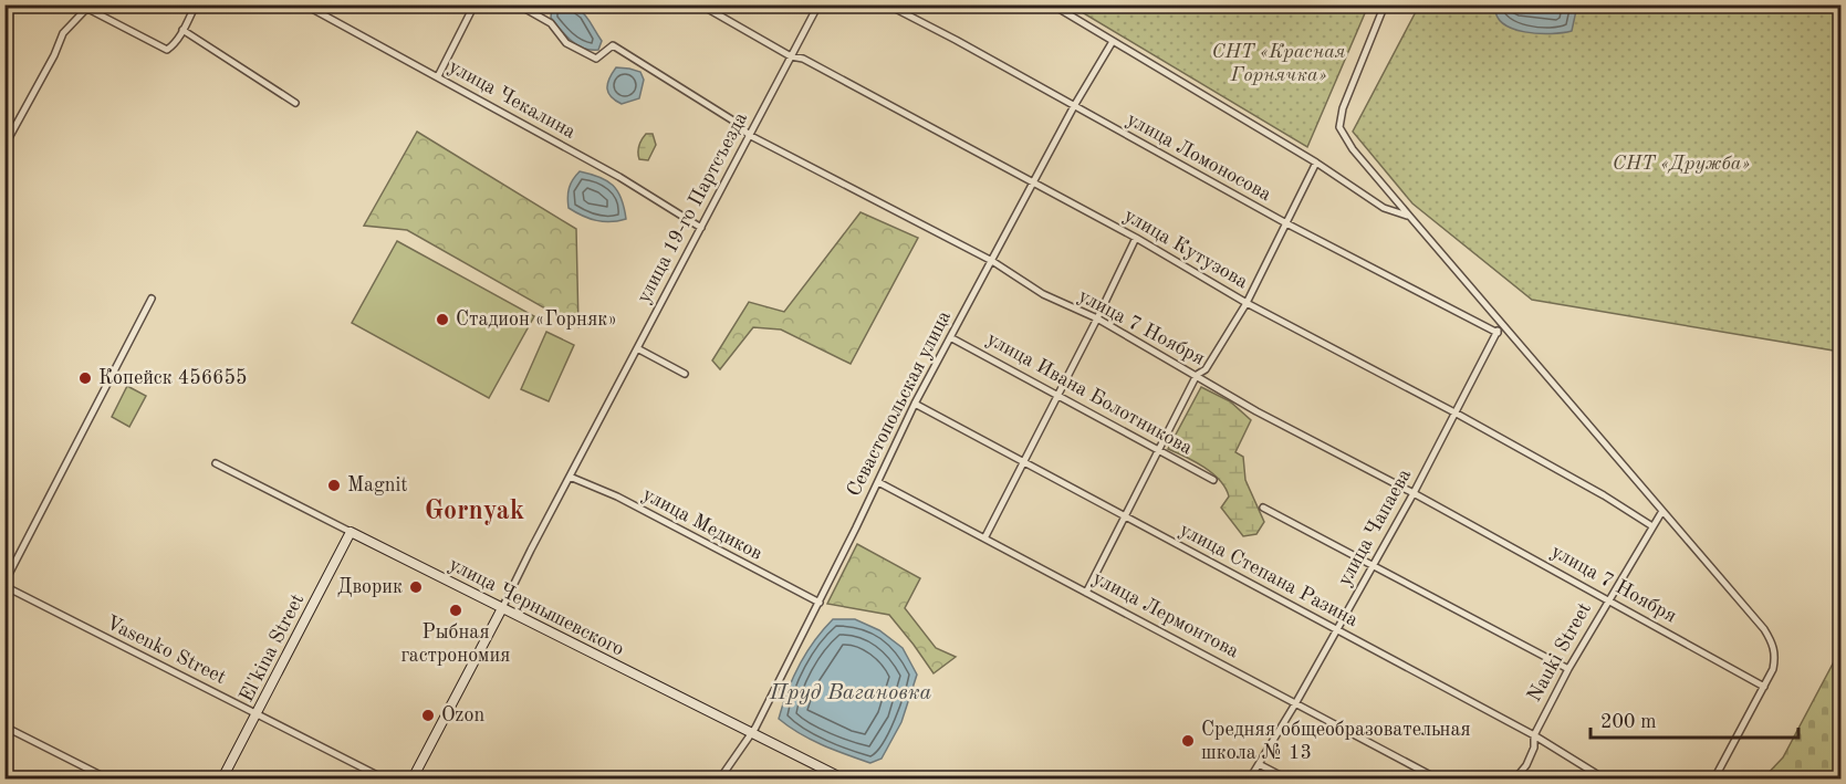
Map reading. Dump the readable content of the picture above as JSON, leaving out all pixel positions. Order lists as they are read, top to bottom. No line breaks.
{"streets":{"street":["улица Чекалина","улица Ломоносова","улица 19-го Партсъезда","улица Кутузова","улица 7 Ноября","улица Ивана Болотникова","Севастопольская улица","улица Медиков","улица Чапаева","улица Степана Разина","улица Чернышевского","улица Лермонтова","El'kina Street","Vasenko Street","Nauki Street"]},"crossings":[["улица Чекалина","улица 19-го Партсъезда"],["улица Ломоносова","Севастопольская улица"],["улица Ломоносова","улица Чапаева"],["улица 19-го Партсъезда","улица Кутузова"],["улица 19-го Партсъезда","улица 7 Ноября"],["улица 19-го Партсъезда","улица Медиков"],["улица 19-го Партсъезда","улица Чернышевского"],["улица Кутузова","Севастопольская улица"],["улица Кутузова","улица Чапаева"],["улица Кутузова","Nauki Street"],["улица 7 Ноября","Севастопольская улица"],["улица 7 Ноября","улица Чапаева"],["улица 7 Ноября","Nauki Street"],["улица Ивана Болотникова","Севастопольская улица"],["Севастопольская улица","улица Медиков"],["Севастопольская улица","улица Степана Разина"],["Севастопольская улица","улица Чернышевского"],["Севастопольская улица","улица Лермонтова"],["улица Чапаева","улица Степана Разина"],["улица Чапаева","улица Лермонтова"],["улица Степана Разина","Nauki Street"],["улица Чернышевского","El'kina Street"],["El'kina Street","Vasenko Street"]],"districts":["Gornyak"],"water":["Пруд Вагановка"],"parks":["СНТ «Красная Горнячка»","СНТ «Дружба»"],"places":["Стадион «Горняк»","Копейск 456655","Magnit","Дворик","Рыбная гастрономия","Ozon","Средняя общеобразовательная школа № 13"],"scale_bar":"200 m"}
